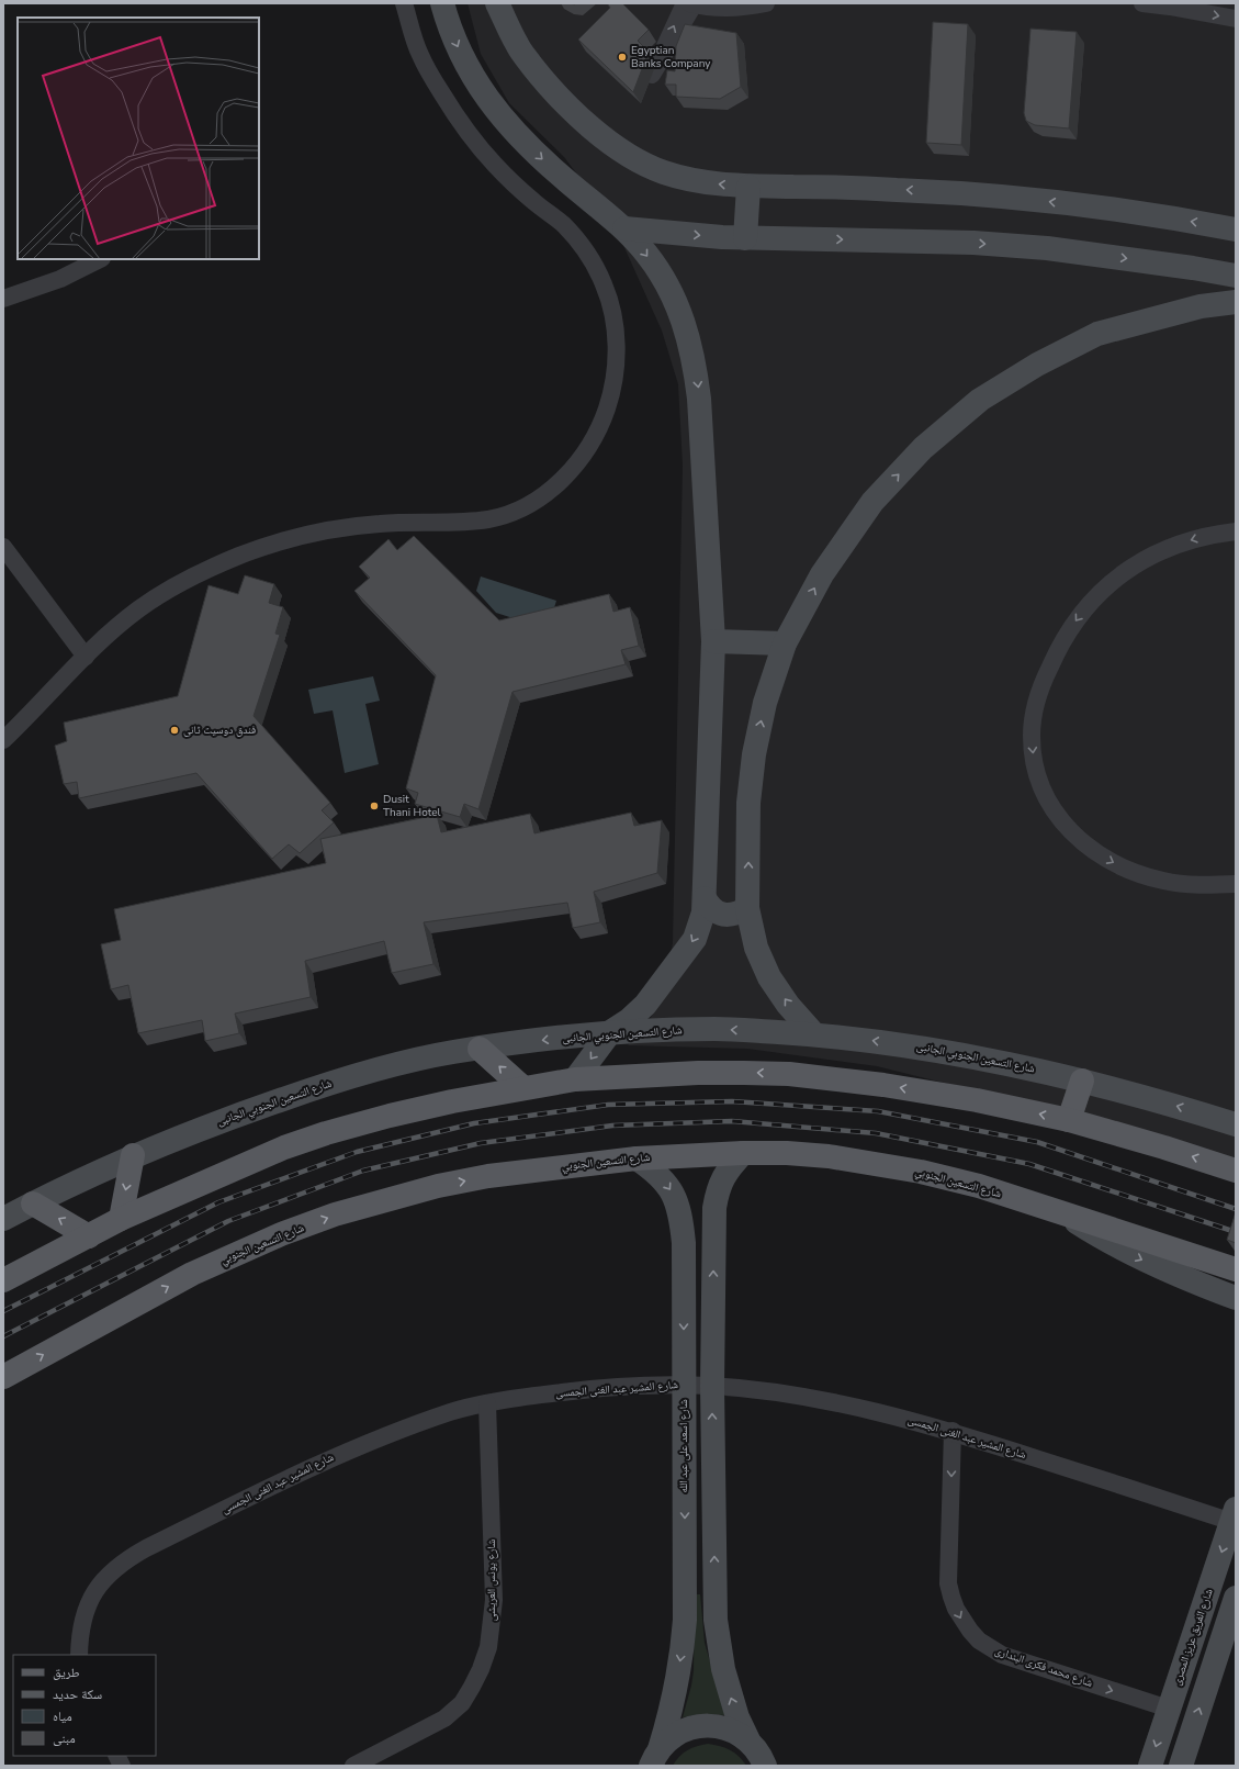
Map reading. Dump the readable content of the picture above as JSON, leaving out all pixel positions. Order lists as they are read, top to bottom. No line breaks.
{"streets":{"main road":["شارع التسعين الجنوبي"],"street":["شارع التسعين الجنوبي الجانبى","شارع المشير عبد الغنى الجمسى","شارع اسعد على عبد الله","شارع يونس العريشى","شارع الفريق عزيز المصرى","شارع محمد فكرى البندارى"]},"crossings":[["شارع التسعين الجنوبي","شارع اسعد على عبد الله"],["شارع المشير عبد الغنى الجمسى","شارع اسعد على عبد الله"],["شارع المشير عبد الغنى الجمسى","شارع يونس العريشى"],["شارع المشير عبد الغنى الجمسى","شارع الفريق عزيز المصرى"],["شارع المشير عبد الغنى الجمسى","شارع محمد فكرى البندارى"],["شارع الفريق عزيز المصرى","شارع محمد فكرى البندارى"]],"one_way":["شارع التسعين الجنوبي الجانبى","شارع محمد فكرى البندارى"],"places":["Egyptian Banks Company","فندق دوسيت ثانى","Dusit Thani Hotel"],"legend":["طريق","سكة حديد","مياه","مبنى"]}
